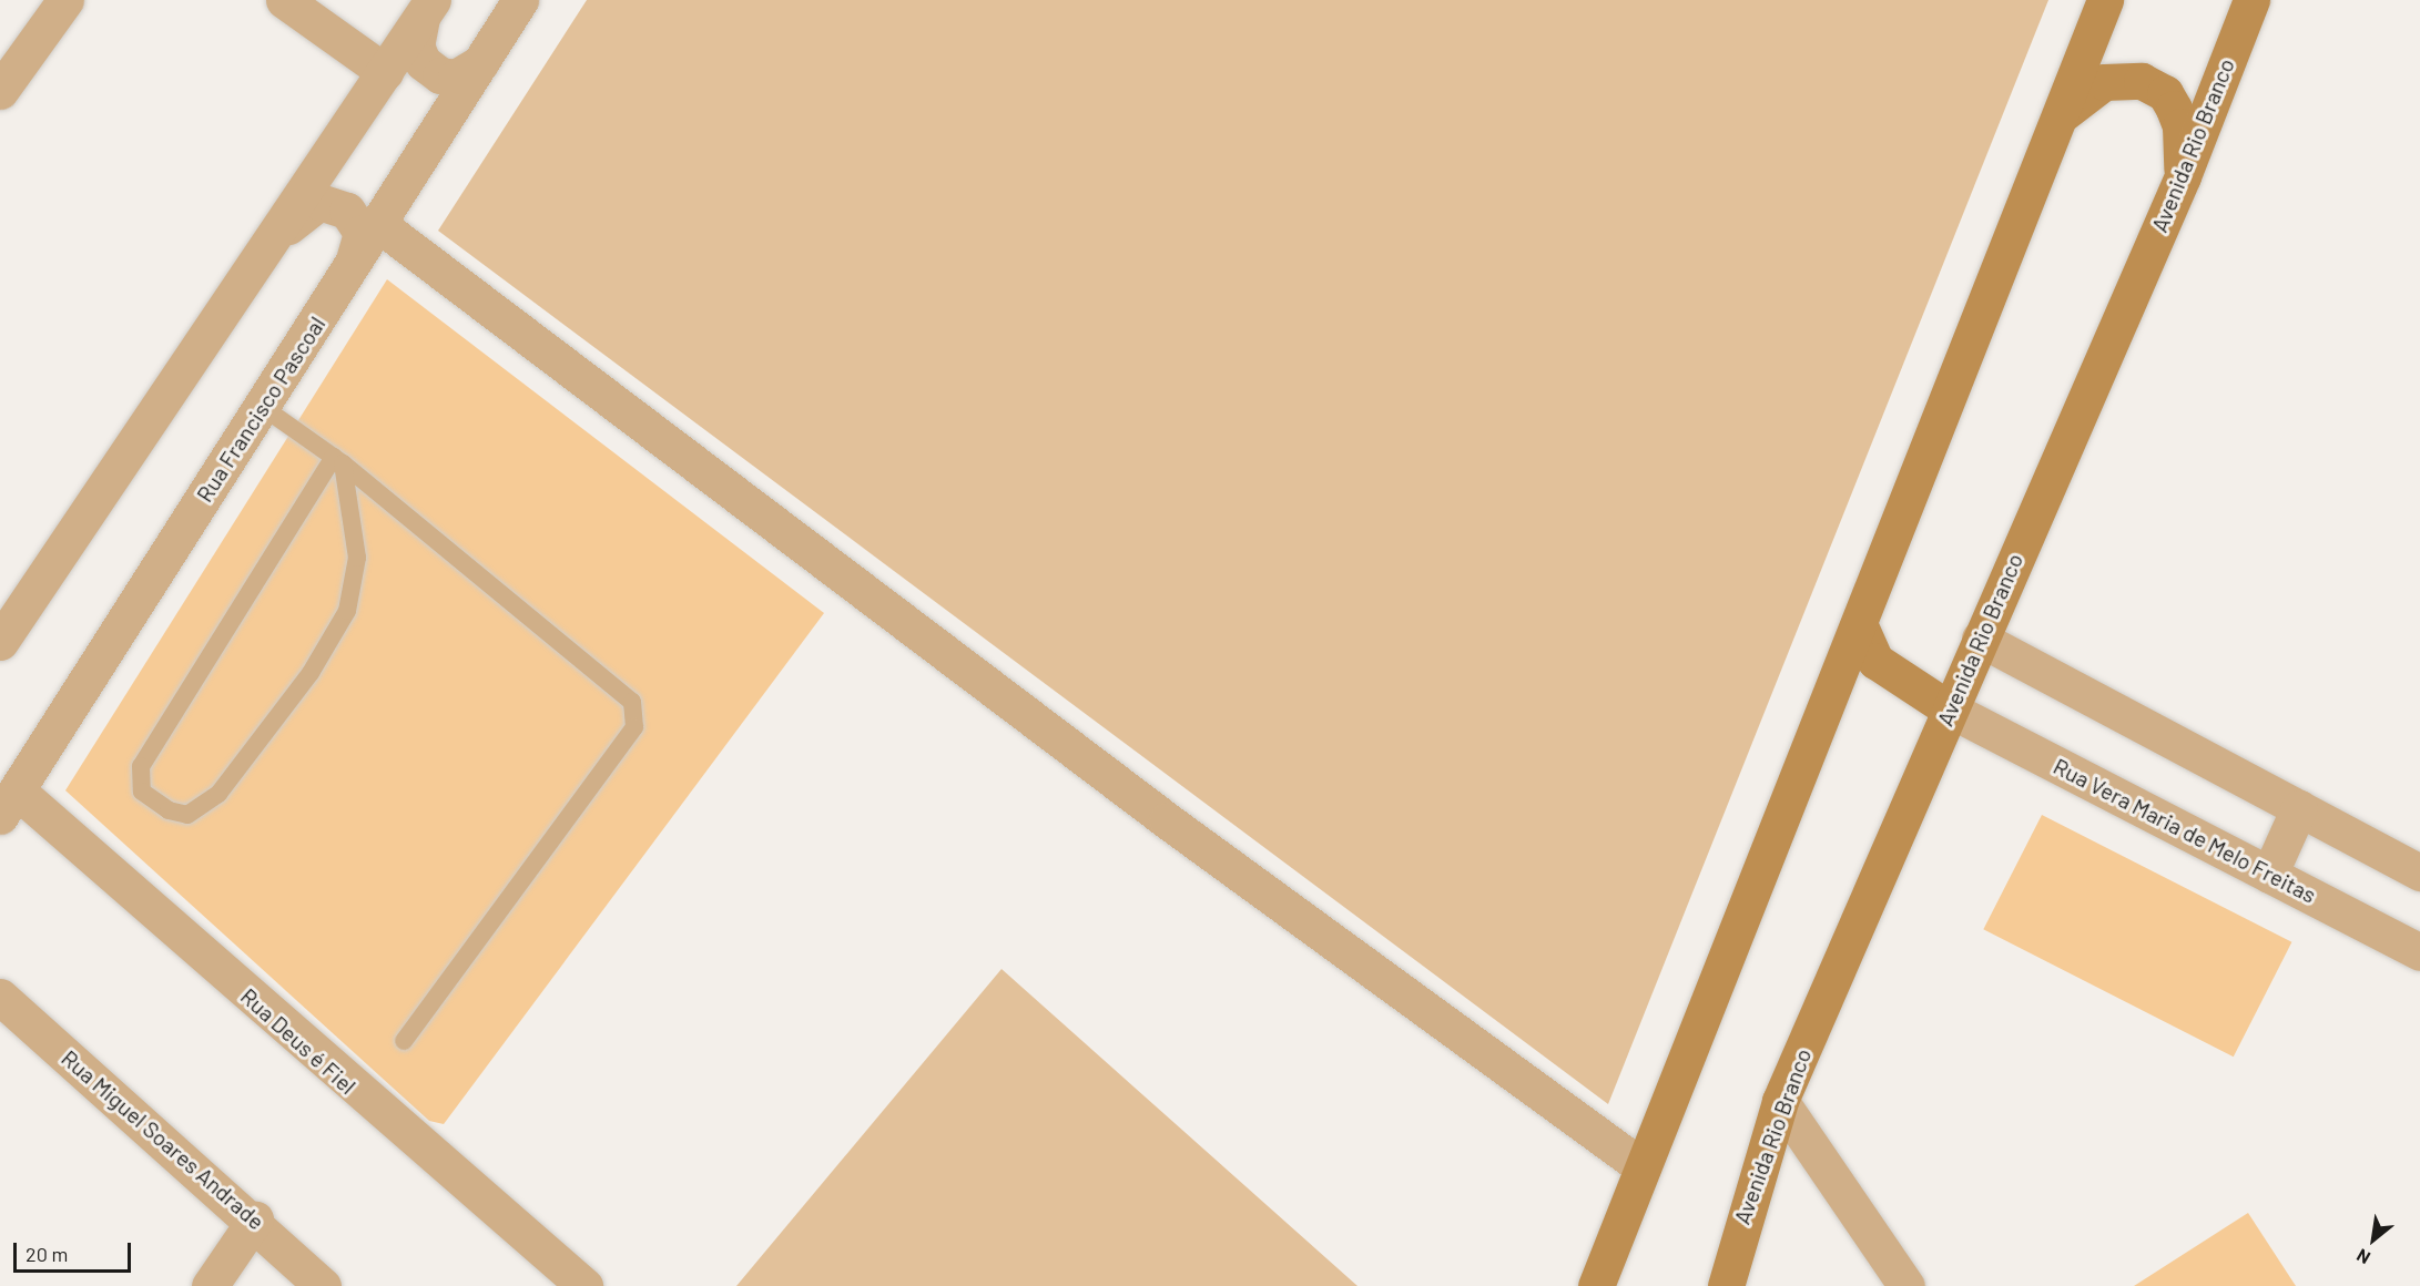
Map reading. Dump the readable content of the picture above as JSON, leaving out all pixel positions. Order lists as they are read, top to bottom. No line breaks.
{"streets":{"main road":["Avenida Rio Branco"],"street":["Rua Francisco Pascoal","Rua Vera Maria de Melo Freitas","Rua Deus é Fiel","Rua Miguel Soares Andrade"]},"crossings":[["Avenida Rio Branco","Rua Vera Maria de Melo Freitas"],["Rua Francisco Pascoal","Rua Deus é Fiel"]],"scale_bar":"20 m","north":"bottom left"}
